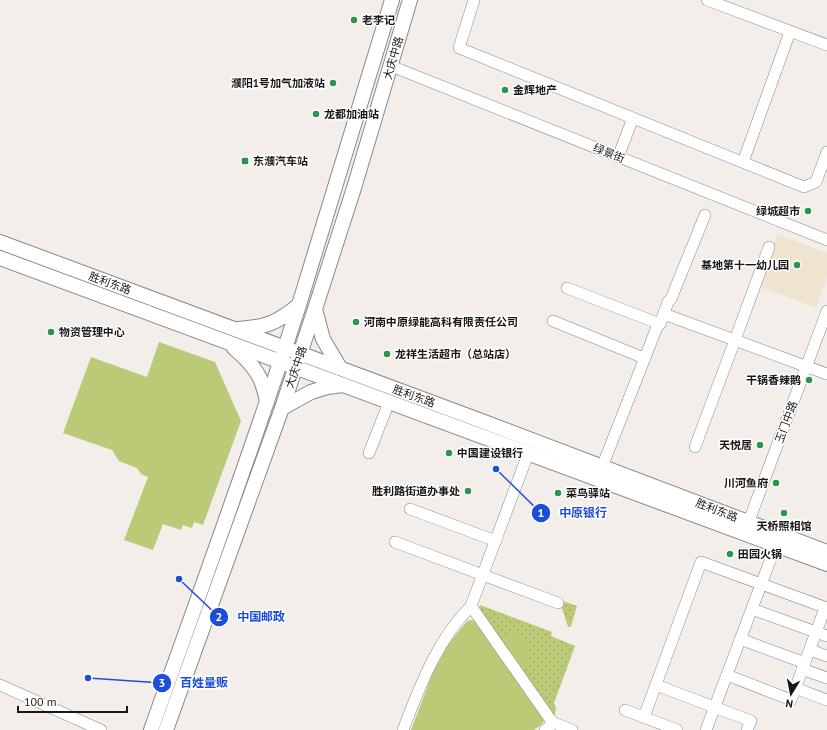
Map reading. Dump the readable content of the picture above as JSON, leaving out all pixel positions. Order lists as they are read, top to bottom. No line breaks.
{"streets":{"main road":["大庆中路","胜利东路"],"street":["绿景街","玉门中路"]},"crossings":[["大庆中路","绿景街"],["大庆中路","胜利东路"],["胜利东路","玉门中路"]],"places":{"other":["老李记","濮阳1号加气加液站","金辉地产","龙都加油站","绿城超市","基地第十一幼儿园","河南中原绿能高科有限责任公司","物资管理中心","龙祥生活超市（总站店）","干锅香辣鹅","天悦居","中国建设银行","中原银行","川河鱼府","胜利路街道办事处","菜鸟驿站","天桥照相馆","田园火锅","中国邮政","百姓量贩"],"transit":["东濮汽车站"]},"scale_bar":"100 m","north":"bottom"}
